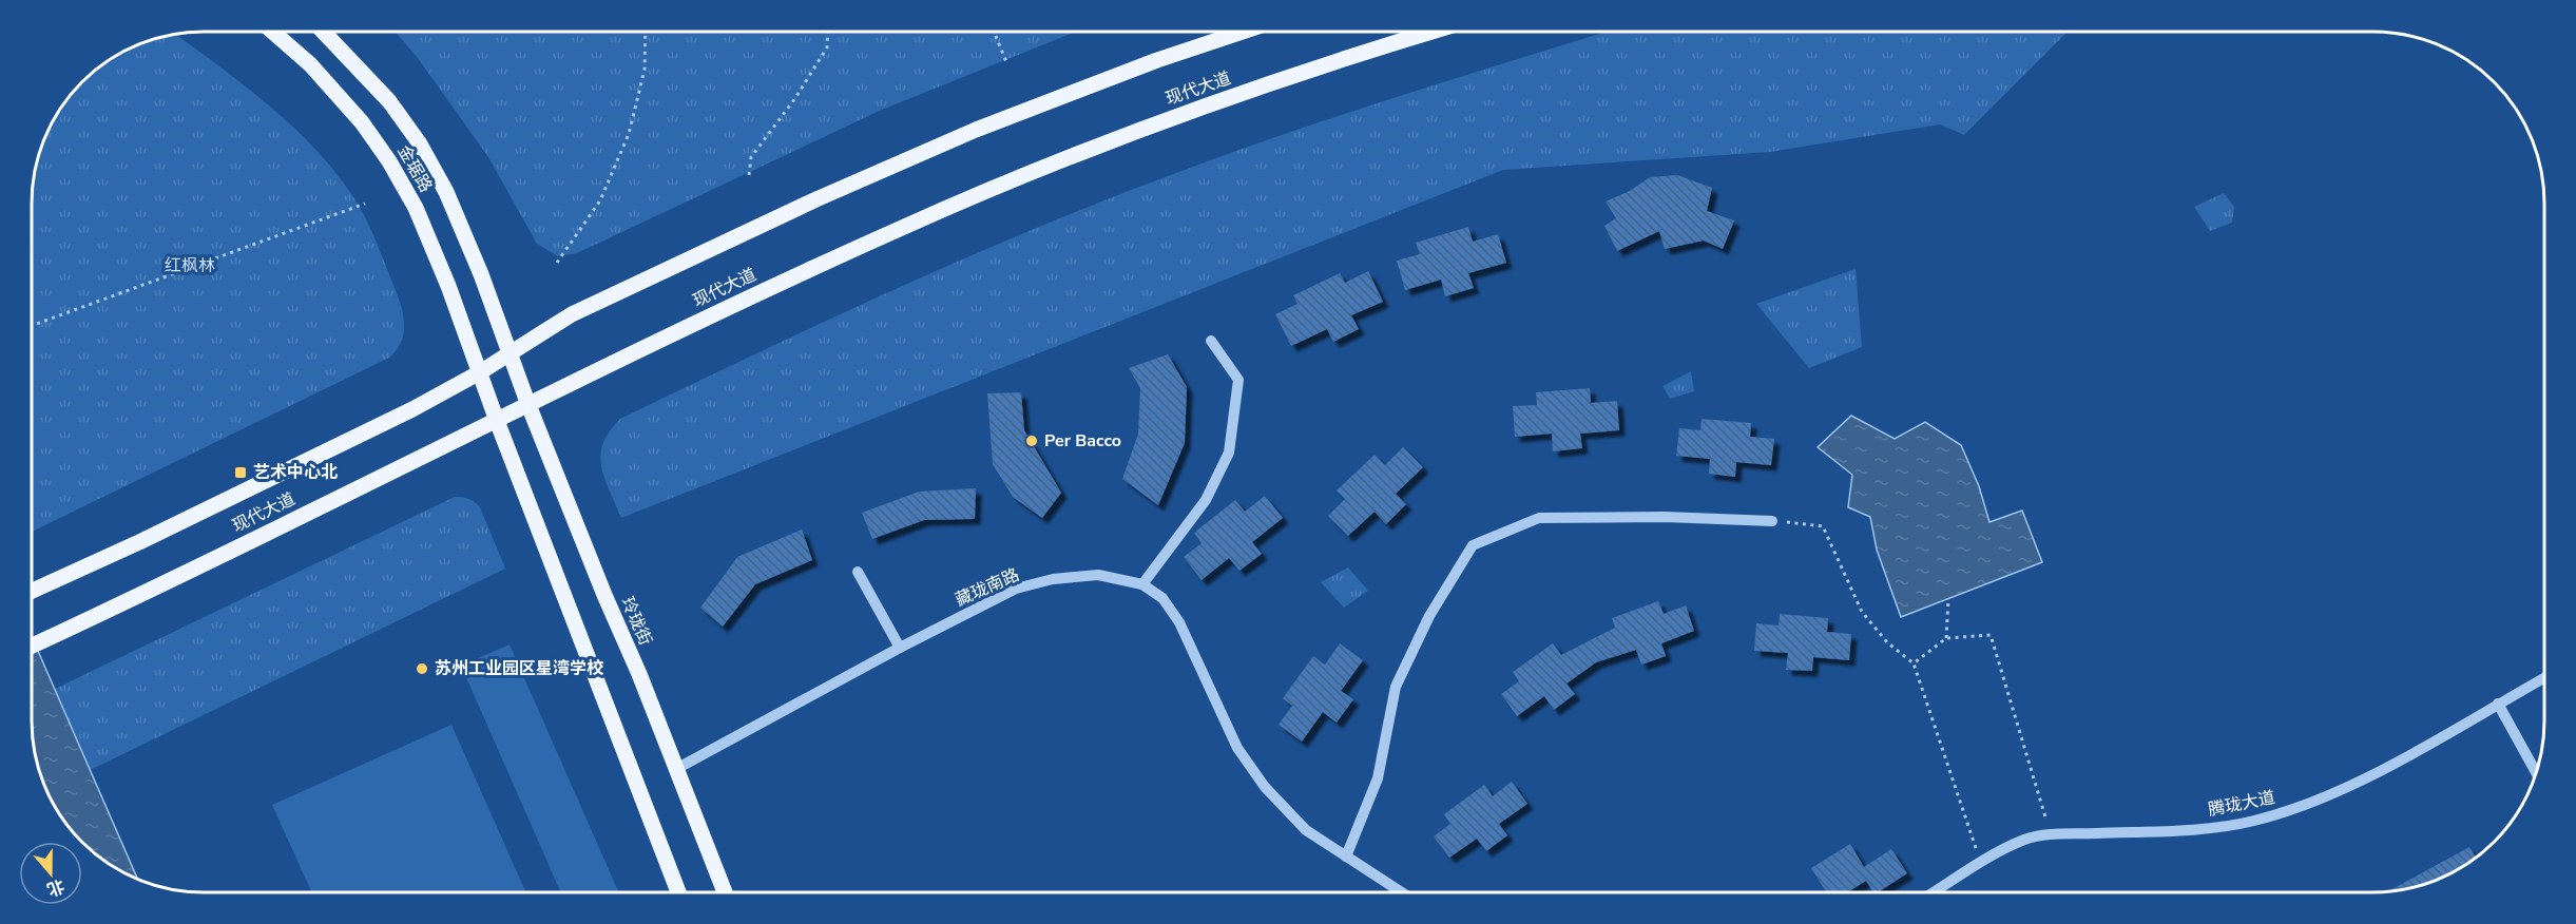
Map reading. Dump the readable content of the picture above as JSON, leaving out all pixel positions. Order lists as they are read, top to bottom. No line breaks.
{"streets":{"main road":["现代大道","金琚路","玲珑街"],"street":["藏珑南路","腾珑大道"]},"crossings":[["现代大道","金琚路"],["现代大道","玲珑街"],["金琚路","玲珑街"],["藏珑南路","玲珑街"]],"parks":["红枫林"],"places":{"other":["Per Bacco","苏州工业园区星湾学校"],"transit":["艺术中心北"]},"north":"bottom"}
